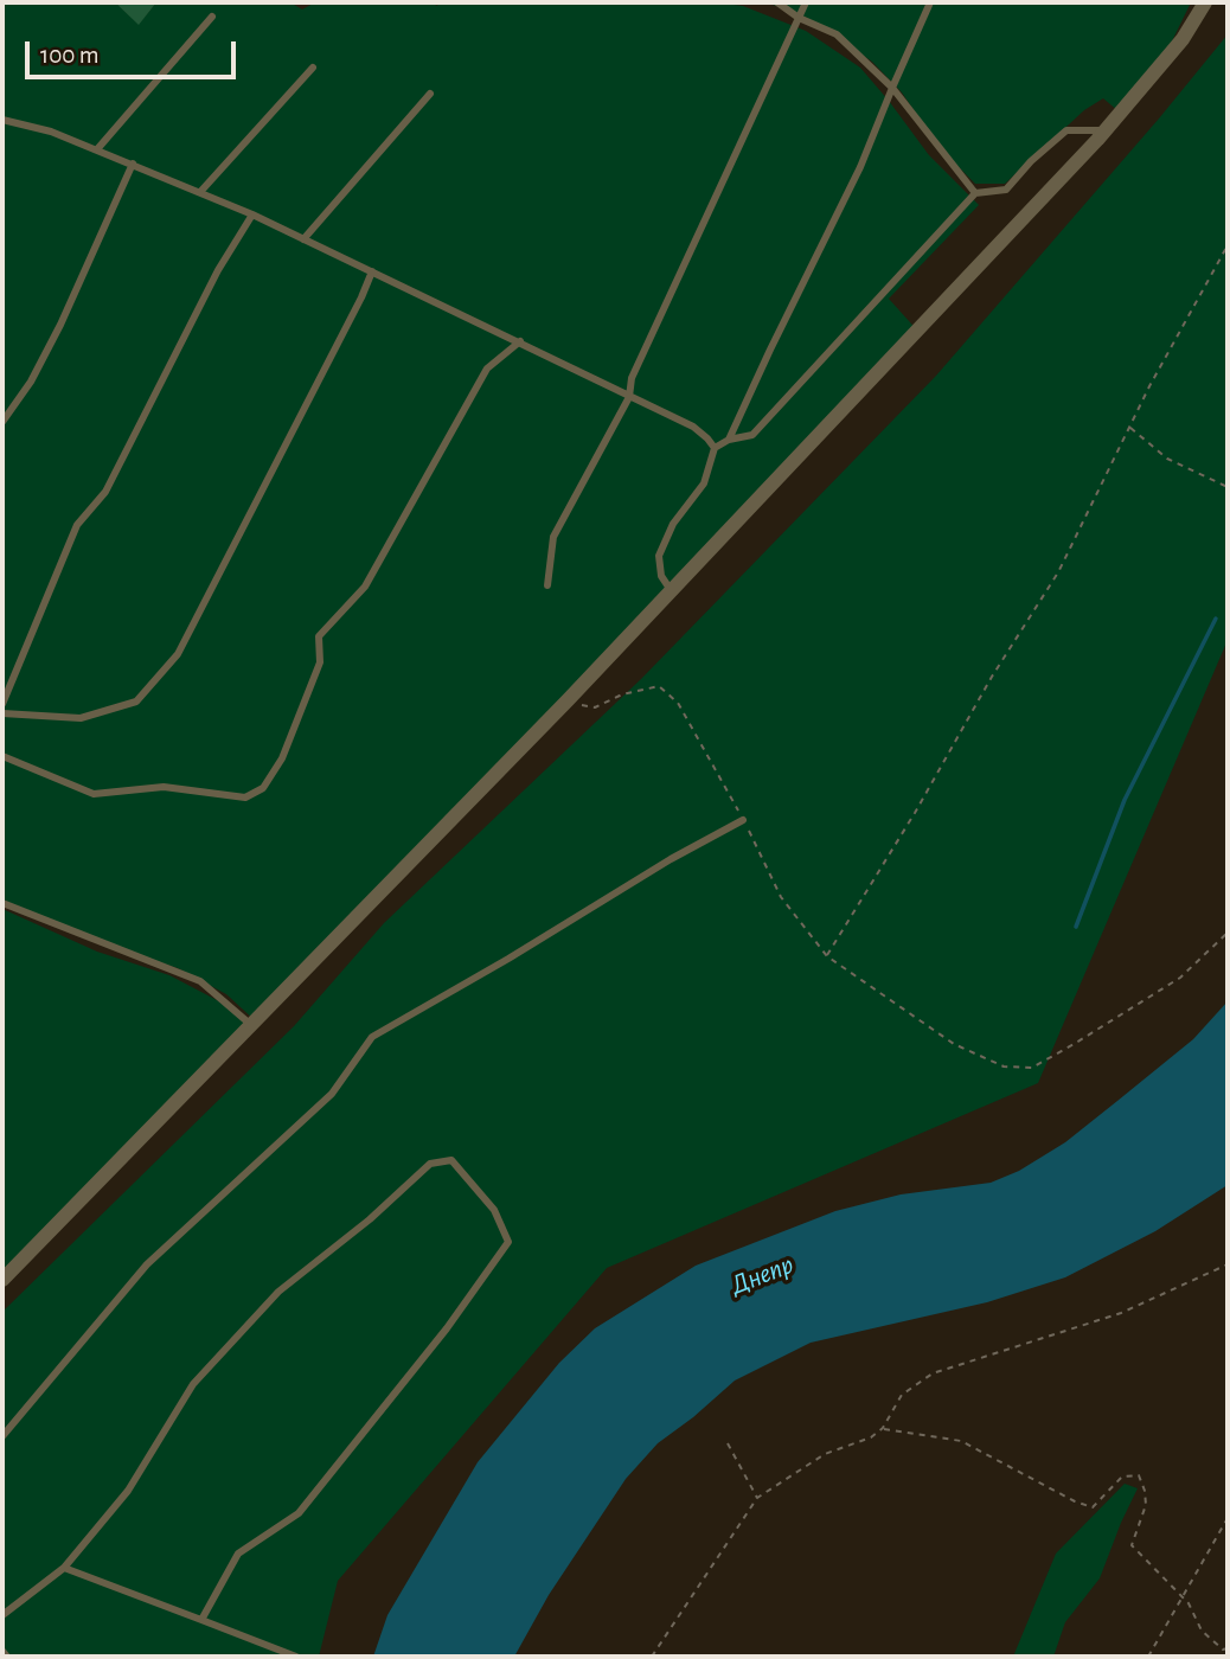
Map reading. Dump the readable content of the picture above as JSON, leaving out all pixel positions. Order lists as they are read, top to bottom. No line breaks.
{"water":["Днепр"],"scale_bar":"100 m"}
